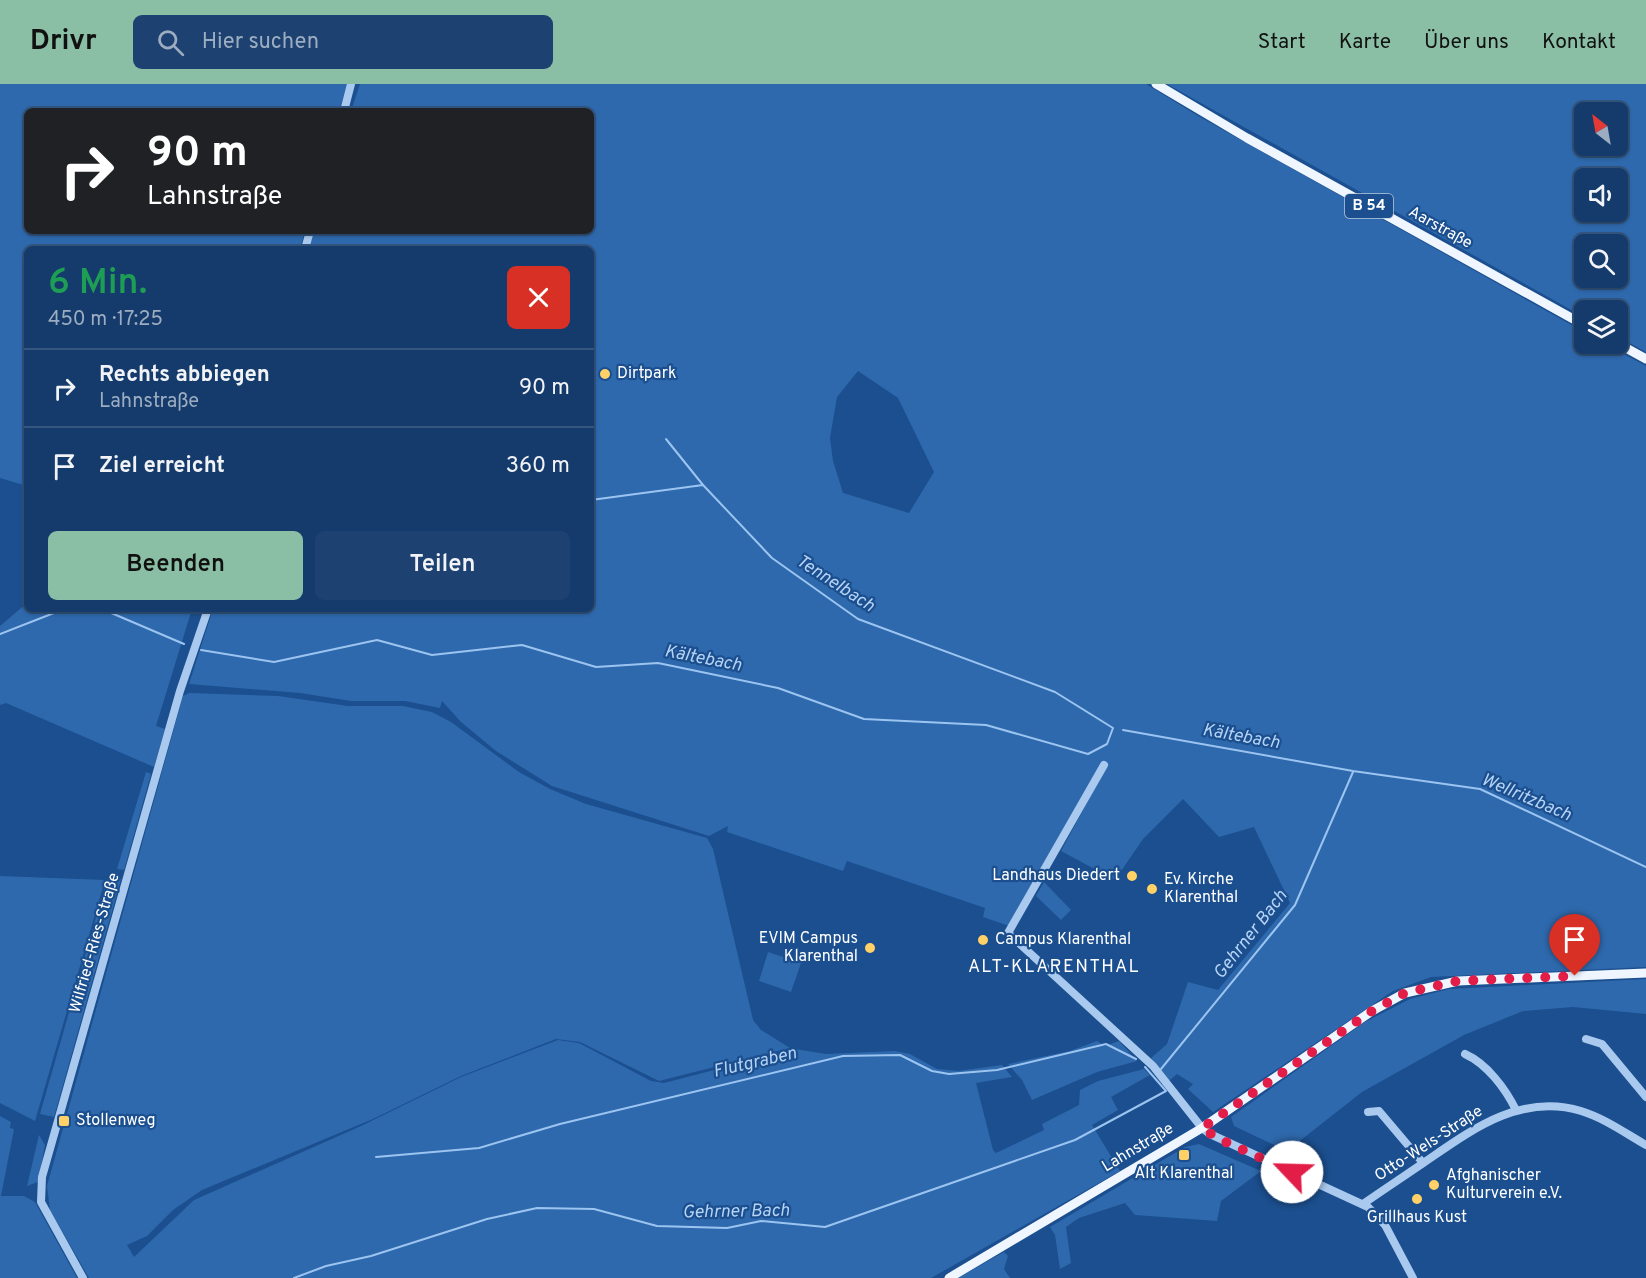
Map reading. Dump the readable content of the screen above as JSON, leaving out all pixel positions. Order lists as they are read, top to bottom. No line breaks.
{"streets":{"main road":["B 54","Aarstraße","Lahnstraße"],"street":["Wilfried-Ries-Straße","Otto-Wels-Straße"]},"districts":["ALT-KLARENTHAL"],"water":["Tennelbach","Kältebach","Wellritzbach","Gehrner Bach","Flutgraben"],"places":{"other":["Dirtpark","Landhaus Diedert","Ev. Kirche Klarenthal","Campus Klarenthal","EVIM Campus Klarenthal","Afghanischer Kulturverein e.V.","Grillhaus Kust"],"transit":["Stollenweg","Alt Klarenthal"]},"north":"top left","page":{"header":"Drivr","search":"Hier suchen","nav":["Start","Karte","Über uns","Kontakt"],"turn":["90 m","Lahnstraße"],"heading":["6 Min.","450 m · 17:25"],"list":[{"name":"Rechts abbiegen","note":"Lahnstraße","value":"90 m"},{"name":"Ziel erreicht","value":"360 m"}],"buttons":["Beenden","Teilen"]}}
